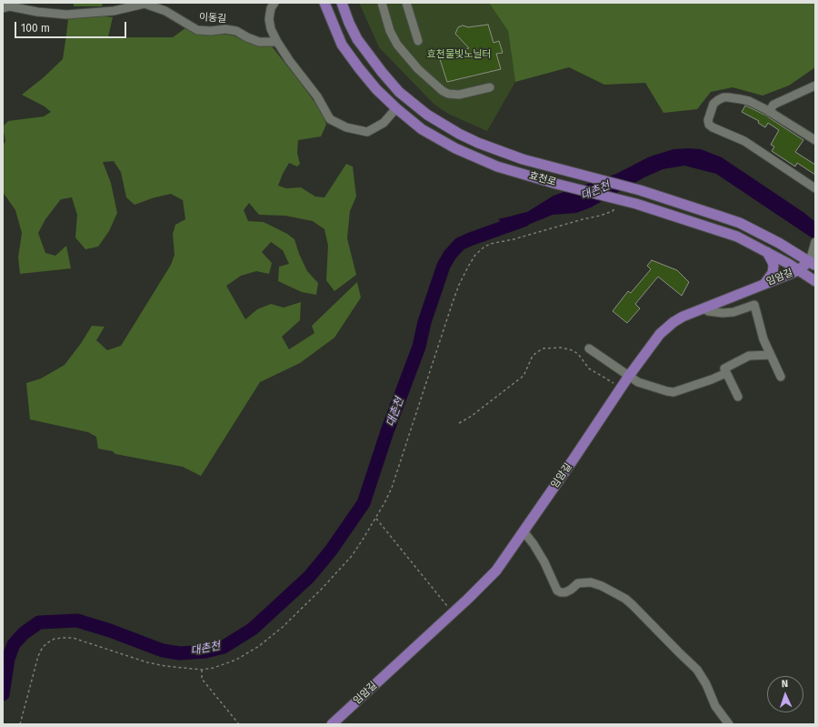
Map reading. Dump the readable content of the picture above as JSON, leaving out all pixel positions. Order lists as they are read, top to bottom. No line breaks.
{"streets":{"main road":["효천로","임암길"],"street":["이동길"]},"crossings":[["효천로","임암길"]],"water":["대촌천"],"parks":["효천물빛노닐터"],"scale_bar":"100 m","north":"top"}
